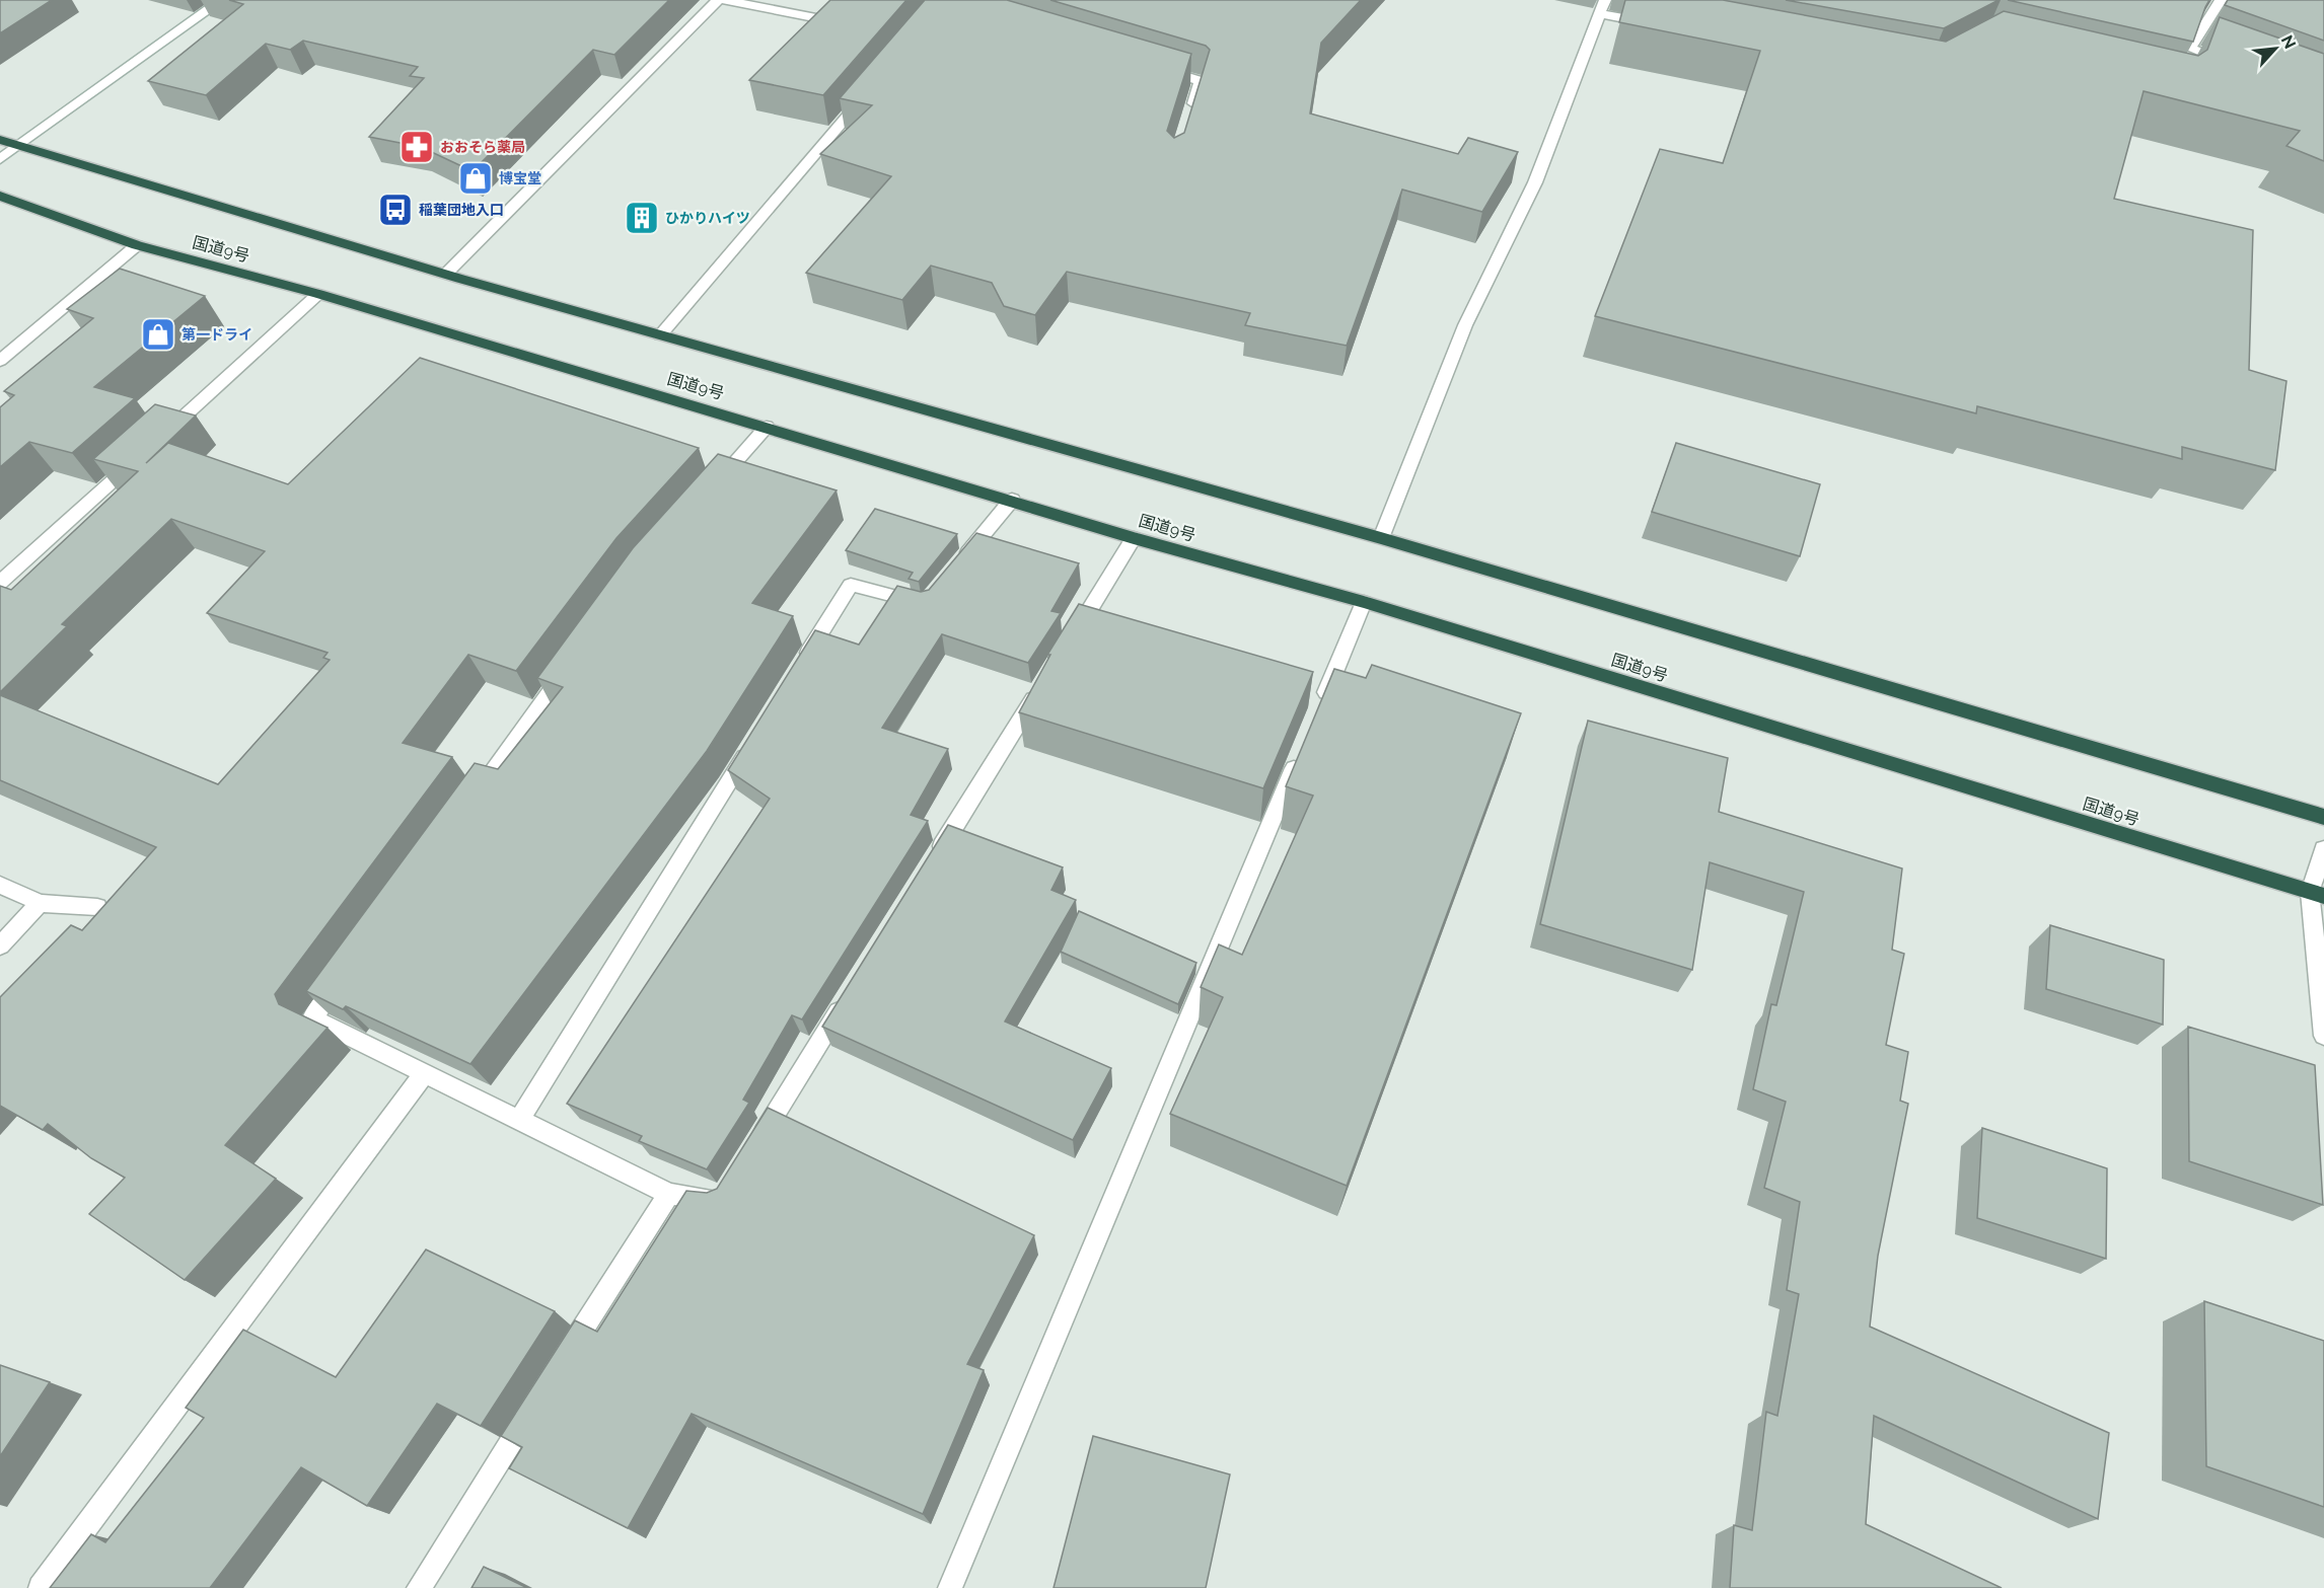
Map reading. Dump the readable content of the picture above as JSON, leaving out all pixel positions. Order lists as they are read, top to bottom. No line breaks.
{"streets":{"highway":["国道9号"]},"places":{"pharmacy":["おおそら薬局"],"shop":["博宝堂","第一ドライ"],"bus stop":["稲葉団地入口"],"building":["ひかりハイツ"]},"north":"top right"}
